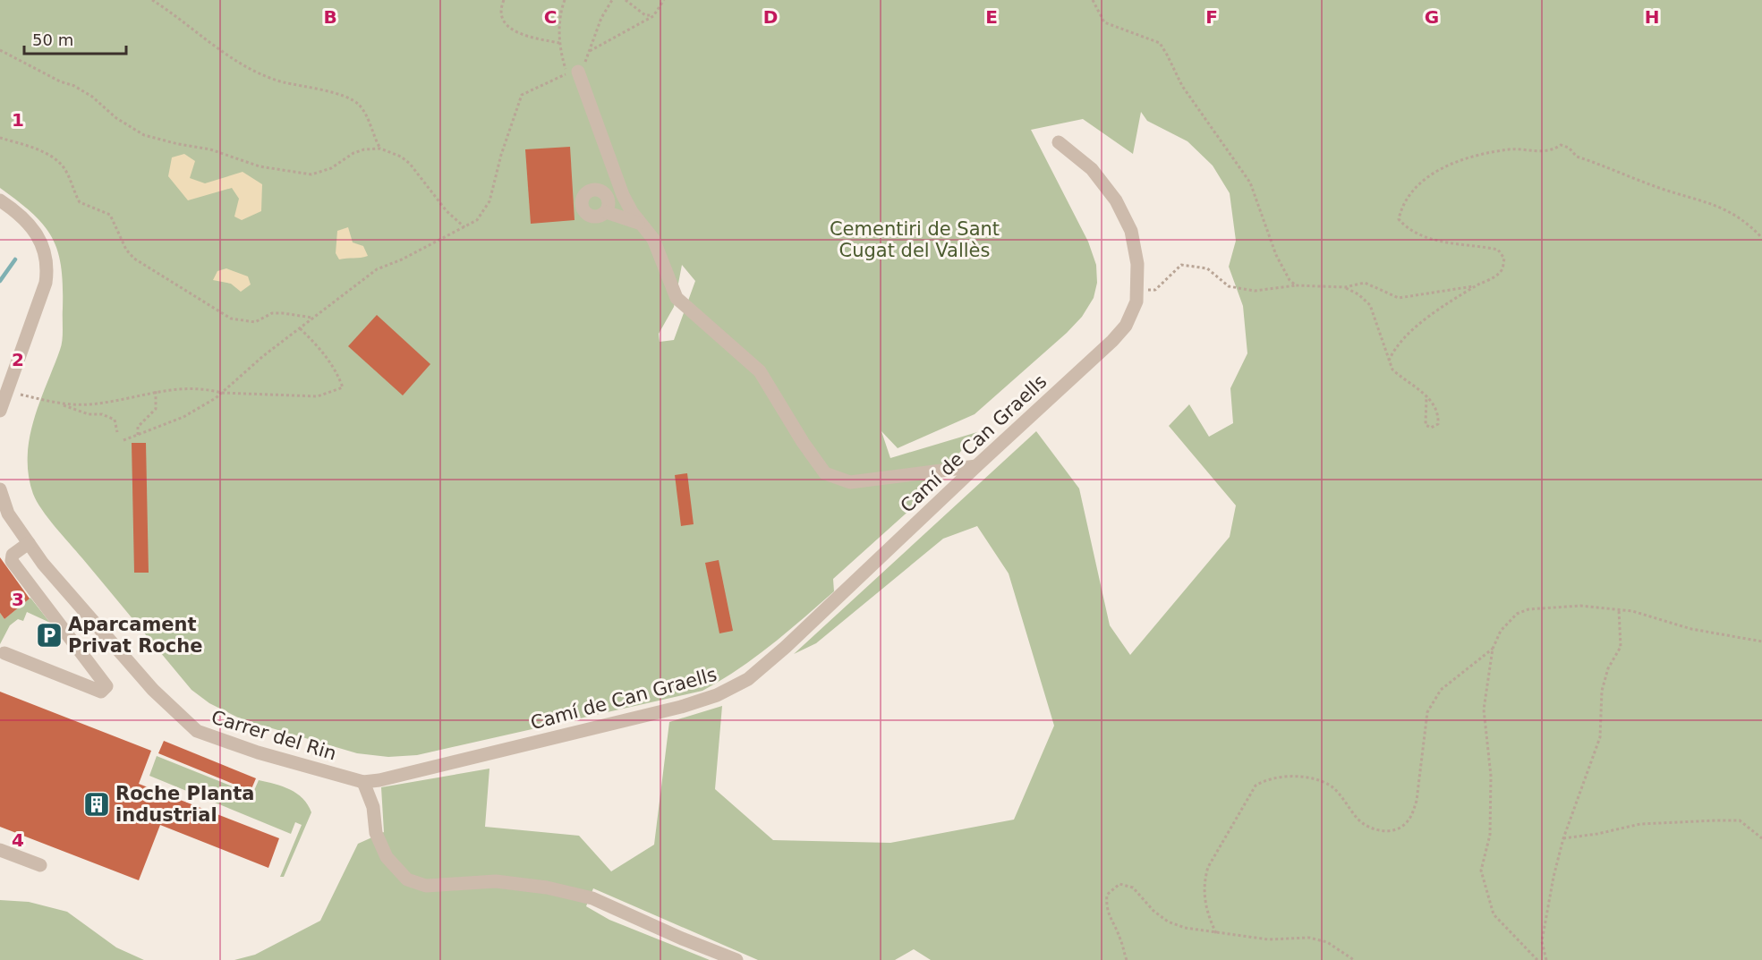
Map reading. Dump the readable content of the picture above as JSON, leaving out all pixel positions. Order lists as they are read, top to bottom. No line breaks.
{"streets":{"street":["Camí de Can Graells","Carrer del Rin"]},"crossings":[["Camí de Can Graells","Carrer del Rin"]],"parks":["Cementiri de Sant Cugat del Vallès"],"places":{"parking":["Aparcament Privat Roche"],"building":["Roche Planta industrial"]},"scale_bar":"50 m","grid":{"columns":["B","C","D","E","F","G","H"],"rows":["1","2","3","4"]}}
